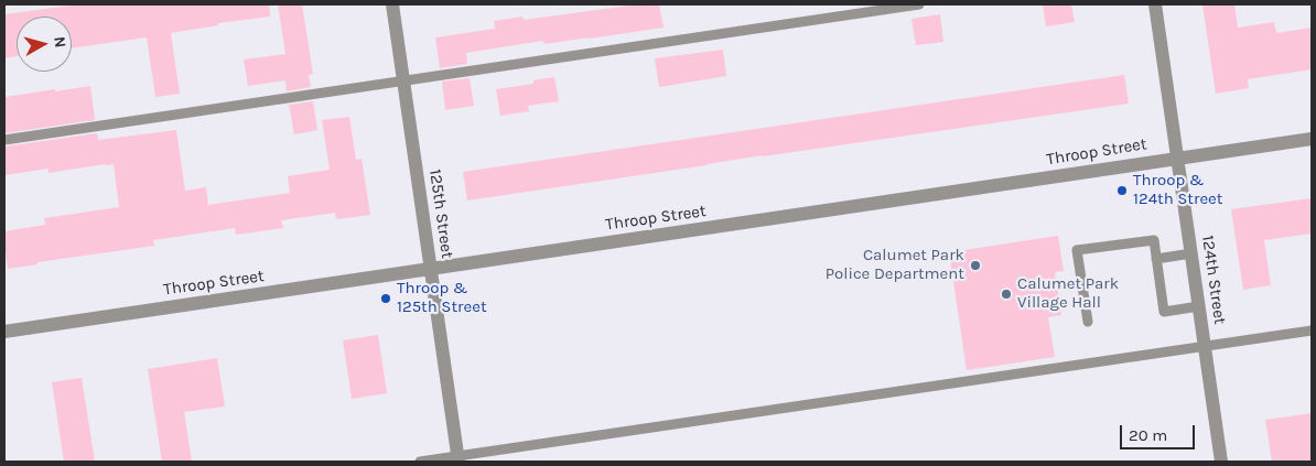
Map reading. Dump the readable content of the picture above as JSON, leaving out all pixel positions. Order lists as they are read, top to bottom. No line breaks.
{"streets":{"street":["Throop Street","125th Street","124th Street"]},"crossings":[["Throop Street","125th Street"],["Throop Street","124th Street"]],"places":["Throop & 124th Street","Calumet Park Police Department","Calumet Park Village Hall","Throop & 125th Street"],"scale_bar":"20 m","north":"right"}
